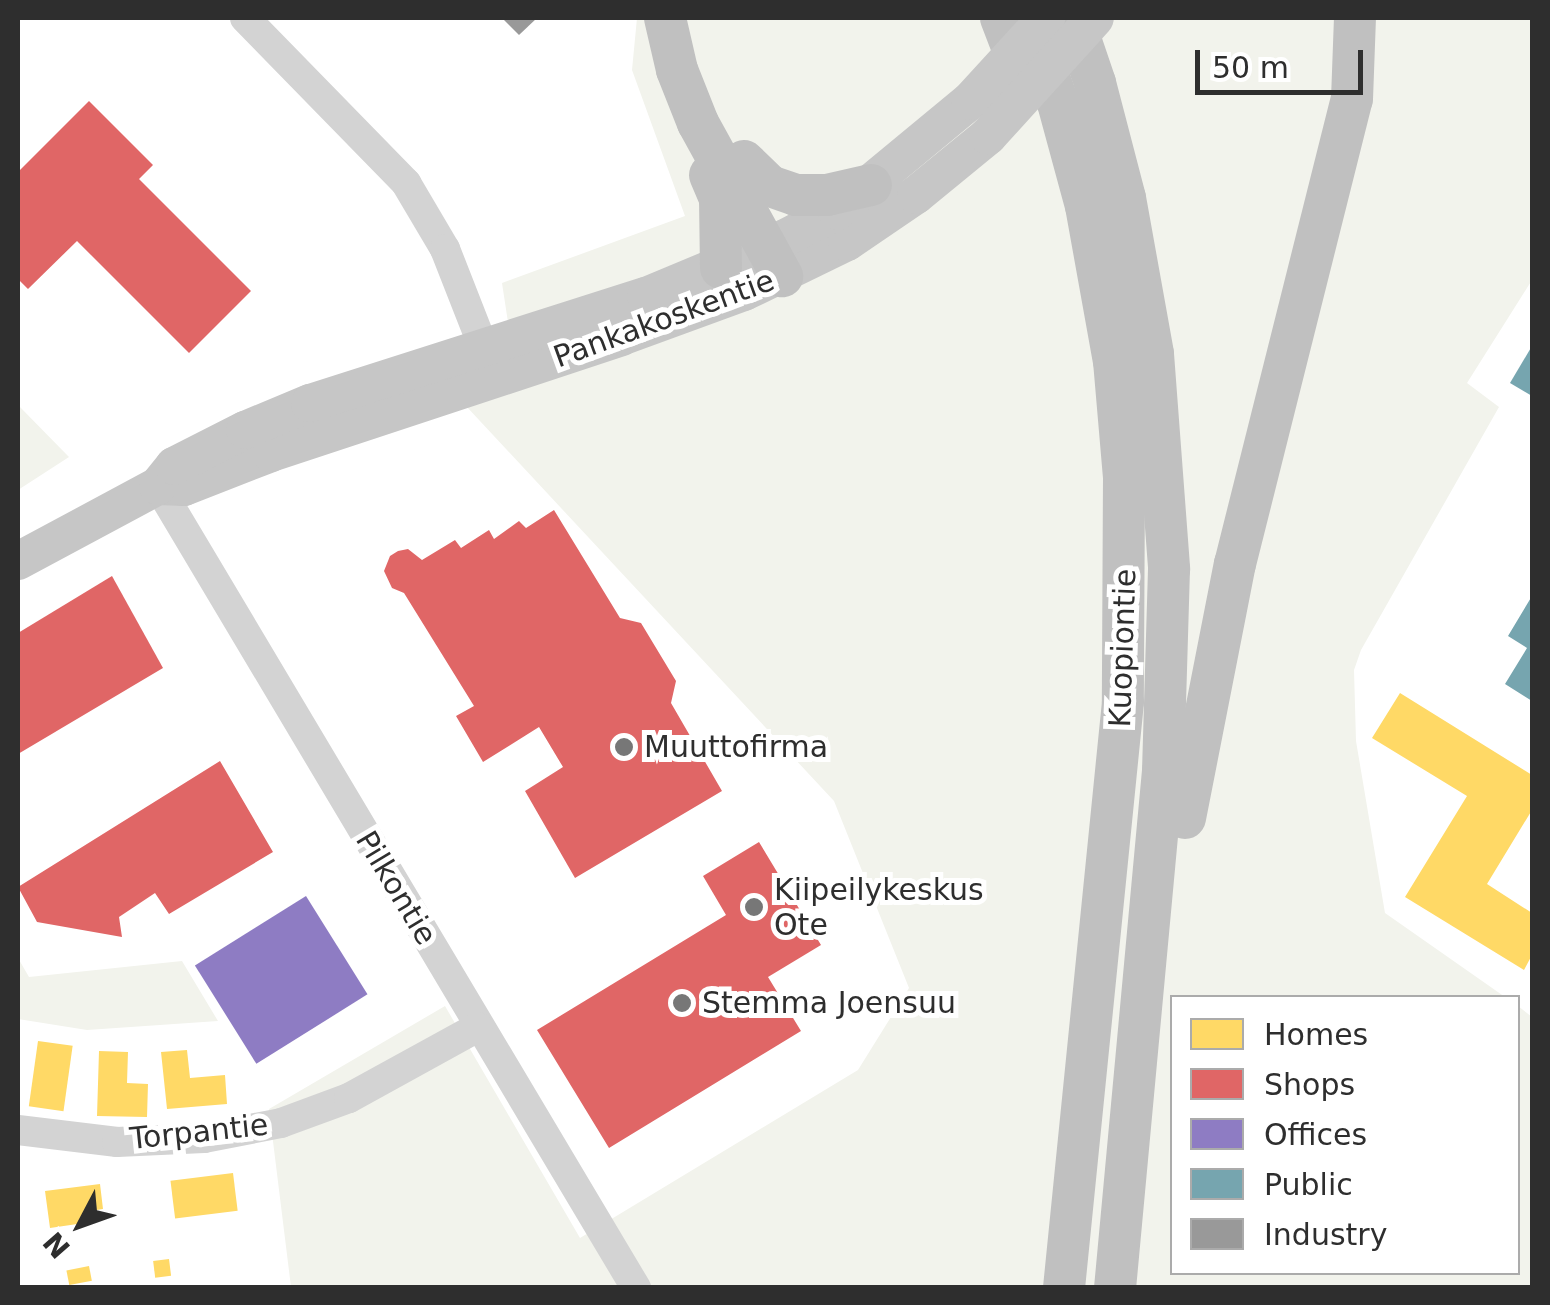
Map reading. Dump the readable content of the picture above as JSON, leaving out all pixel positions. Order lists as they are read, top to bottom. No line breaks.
{"streets":{"highway":["Kuopiontie"],"main road":["Pankakoskentie"],"street":["Pilkontie","Torpantie"]},"crossings":[["Pankakoskentie","Pilkontie"],["Pilkontie","Torpantie"]],"places":["Muuttofirma","Kiipeilykeskus Ote","Stemma Joensuu"],"legend":["Homes","Shops","Offices","Public","Industry"],"scale_bar":"50 m","north":"bottom left"}
